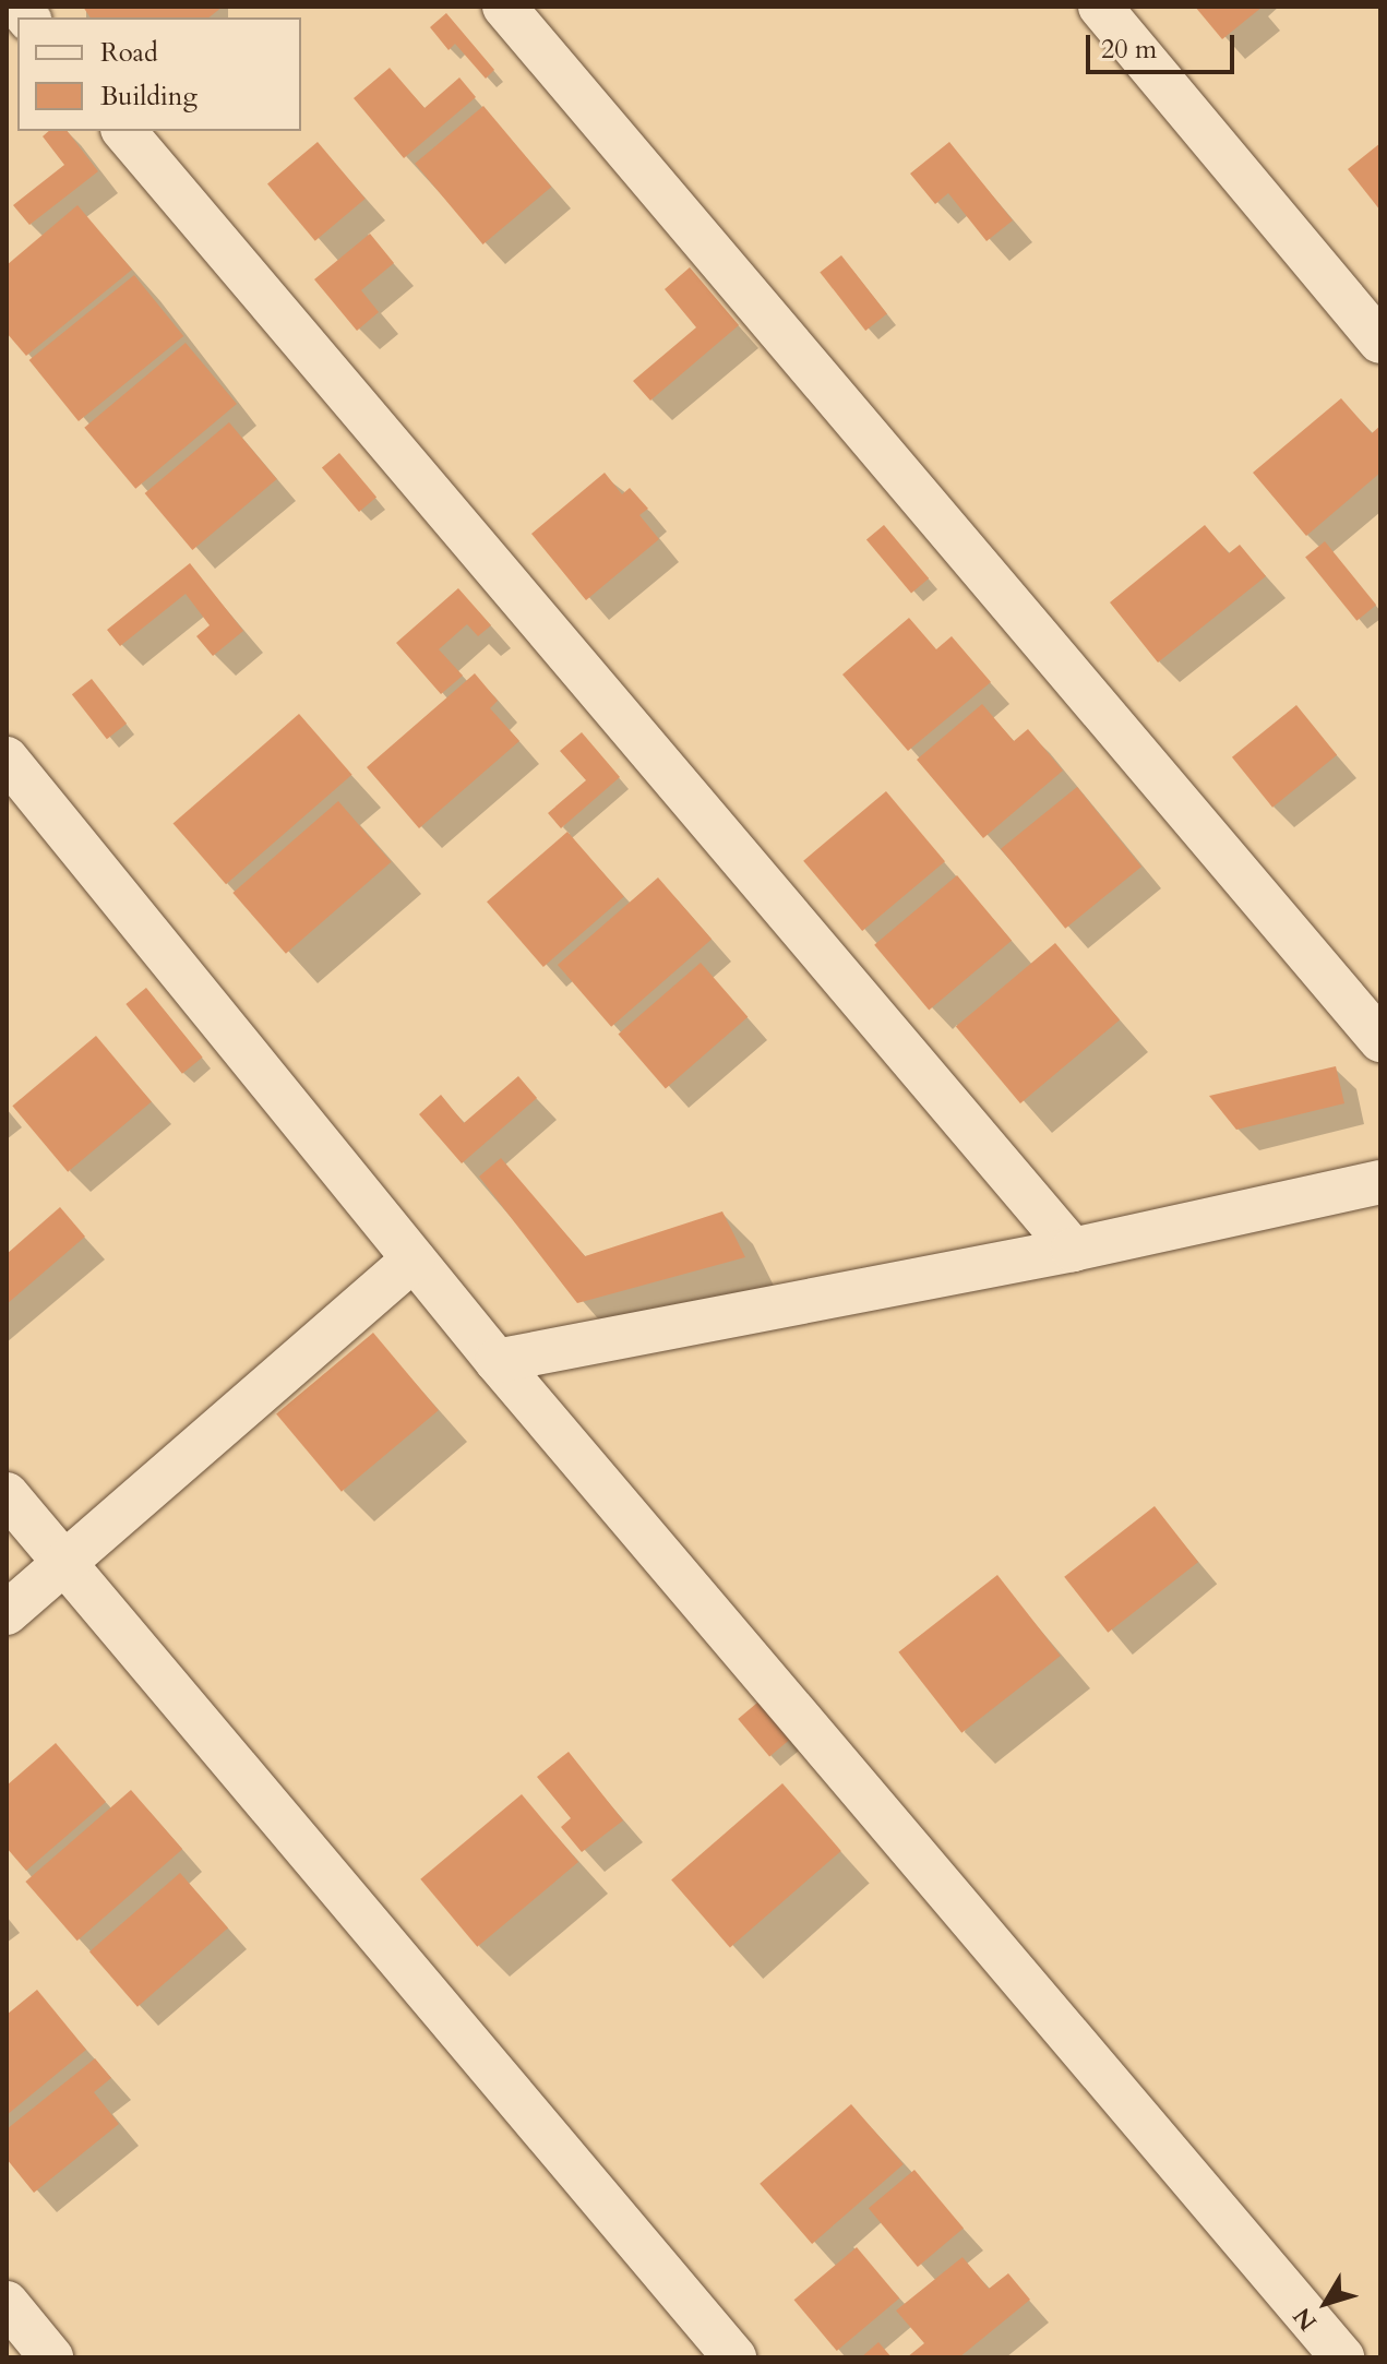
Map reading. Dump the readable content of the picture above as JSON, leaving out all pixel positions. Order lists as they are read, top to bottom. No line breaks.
{"legend":["Road","Building"],"scale_bar":"20 m","north":"bottom left"}
